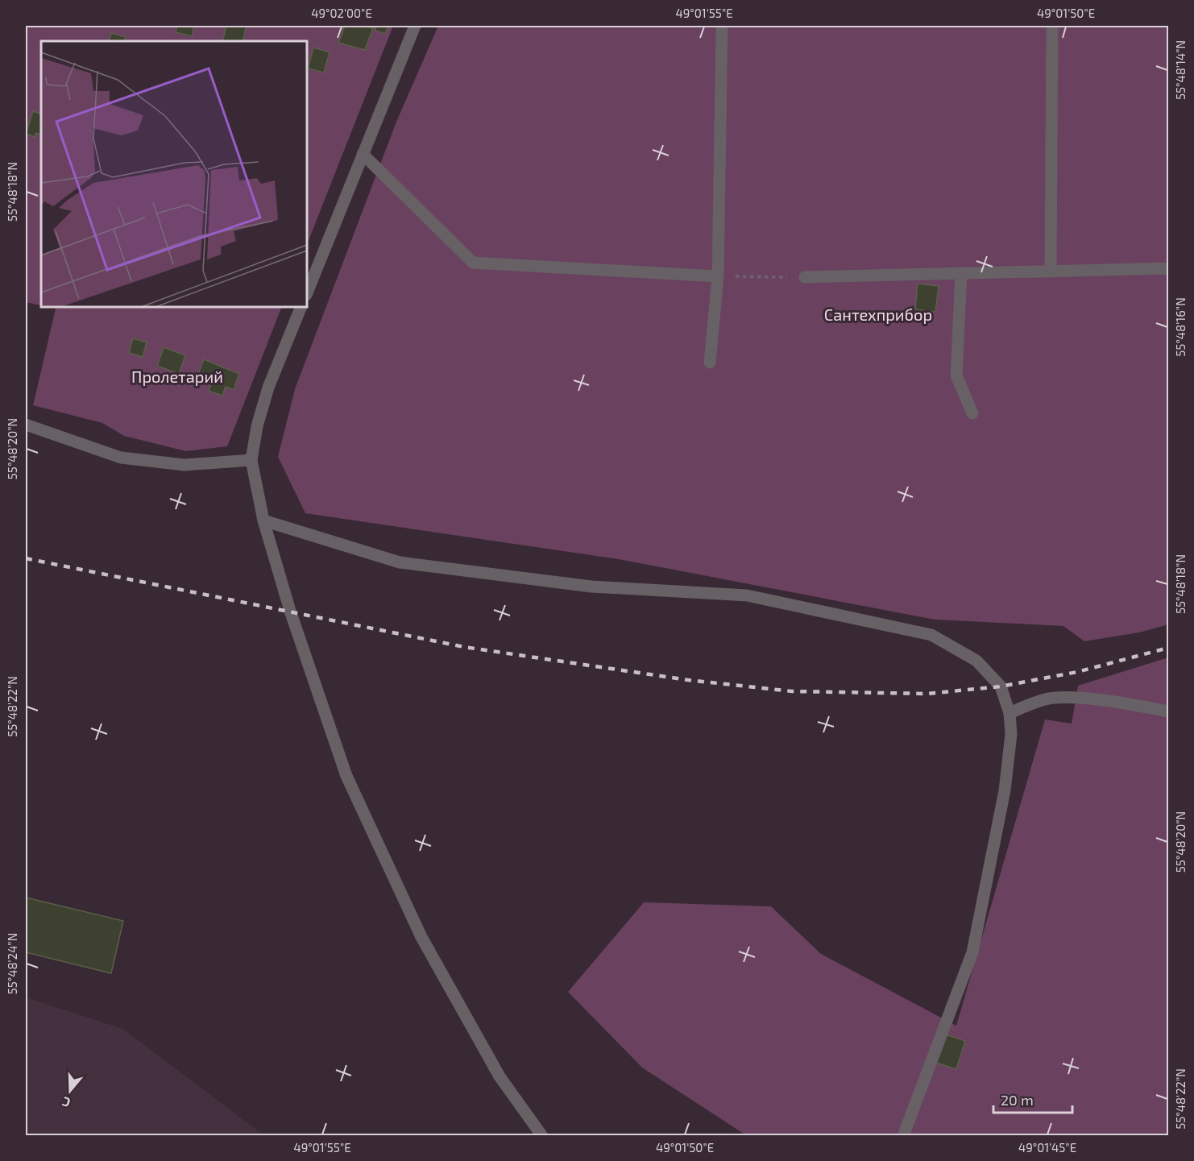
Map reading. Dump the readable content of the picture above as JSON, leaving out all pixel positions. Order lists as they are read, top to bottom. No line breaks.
{"parks":["Сантехприбор","Пролетарий"],"scale_bar":"20 m","north":"bottom","coordinates":["49°02'00\"E","49°01'55\"E","49°01'50\"E","55°48'14\"N","55°48'18\"N","55°48'16\"N","55°48'20\"N","55°48'22\"N","55°48'24\"N","49°01'45\"E"]}
